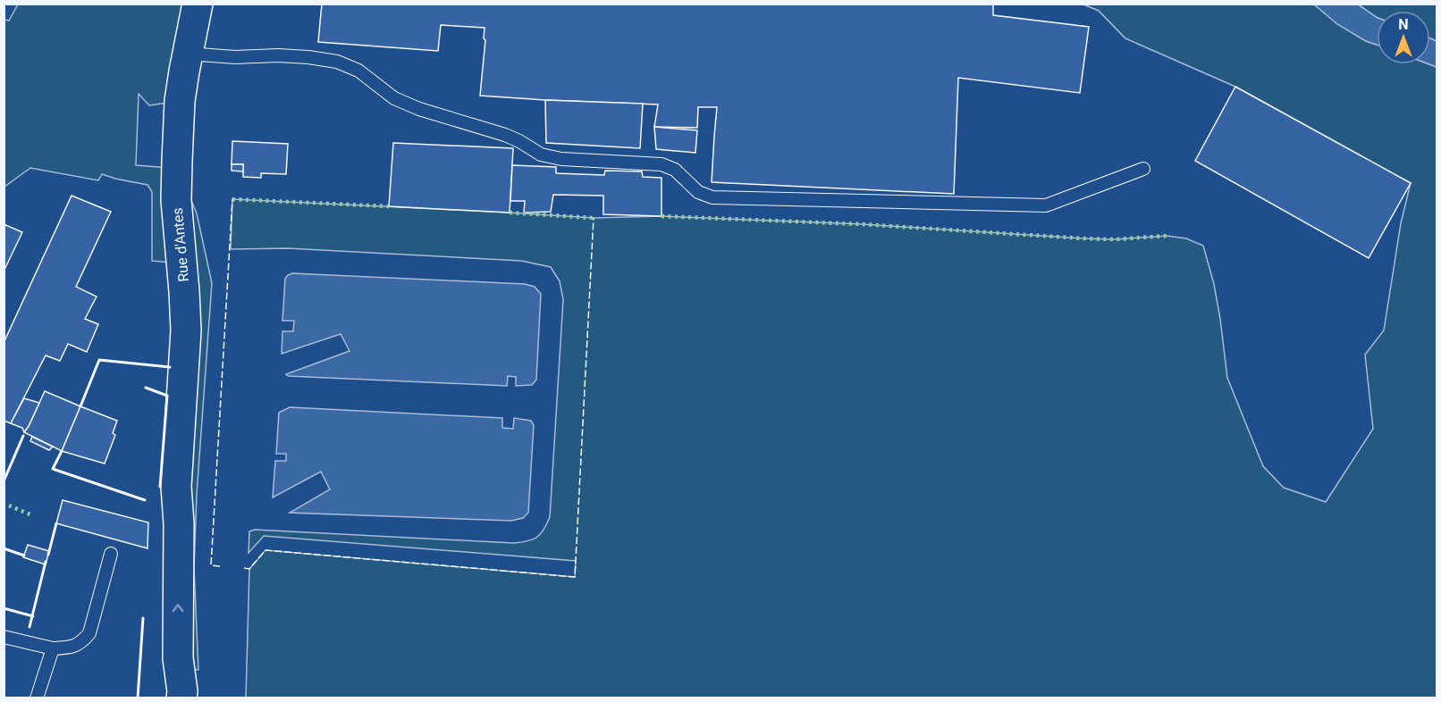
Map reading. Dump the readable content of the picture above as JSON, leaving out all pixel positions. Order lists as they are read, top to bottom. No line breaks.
{"streets":{"street":["Rue d'Antes"]},"north":"top"}
